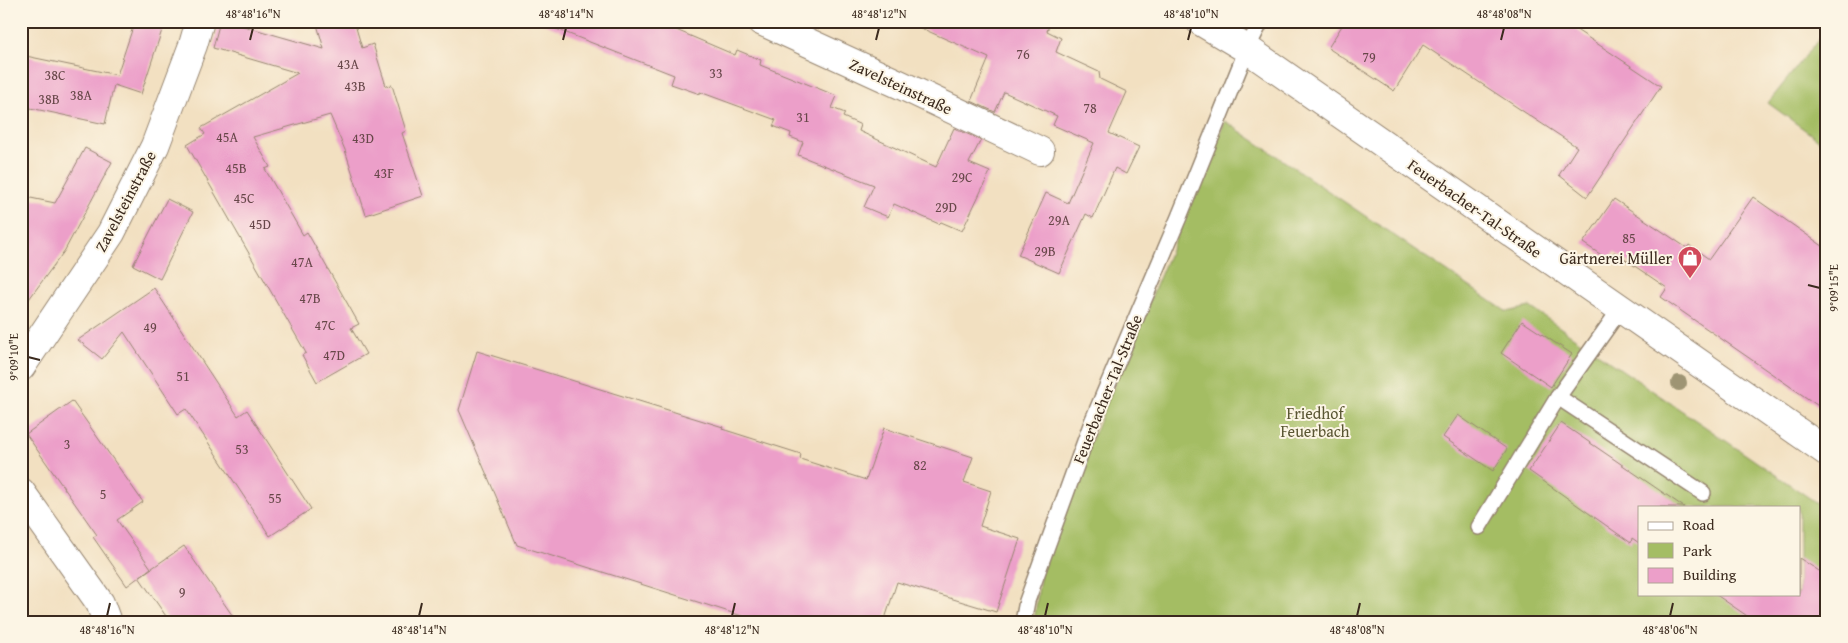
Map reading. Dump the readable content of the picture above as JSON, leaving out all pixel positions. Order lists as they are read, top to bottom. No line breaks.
{"streets":{"street":["Zavelsteinstraße","Feuerbacher-Tal-Straße"]},"parks":["Friedhof Feuerbach"],"places":{"shop":["Gärtnerei Müller"]},"house_numbers":["76","79","43A","33","38C","43B","38A","38B","78","31","45A","43D","45B","43F","29C","45C","29D","29A","45D","85","29B","47A","47B","47C","49","47D","51","3","53","82","5","55","9"],"legend":["Road","Park","Building"],"coordinates":["48°48'16\"N","48°48'14\"N","48°48'12\"N","48°48'10\"N","48°48'08\"N","9°09'15\"E","9°09'10\"E","48°48'06\"N"]}
